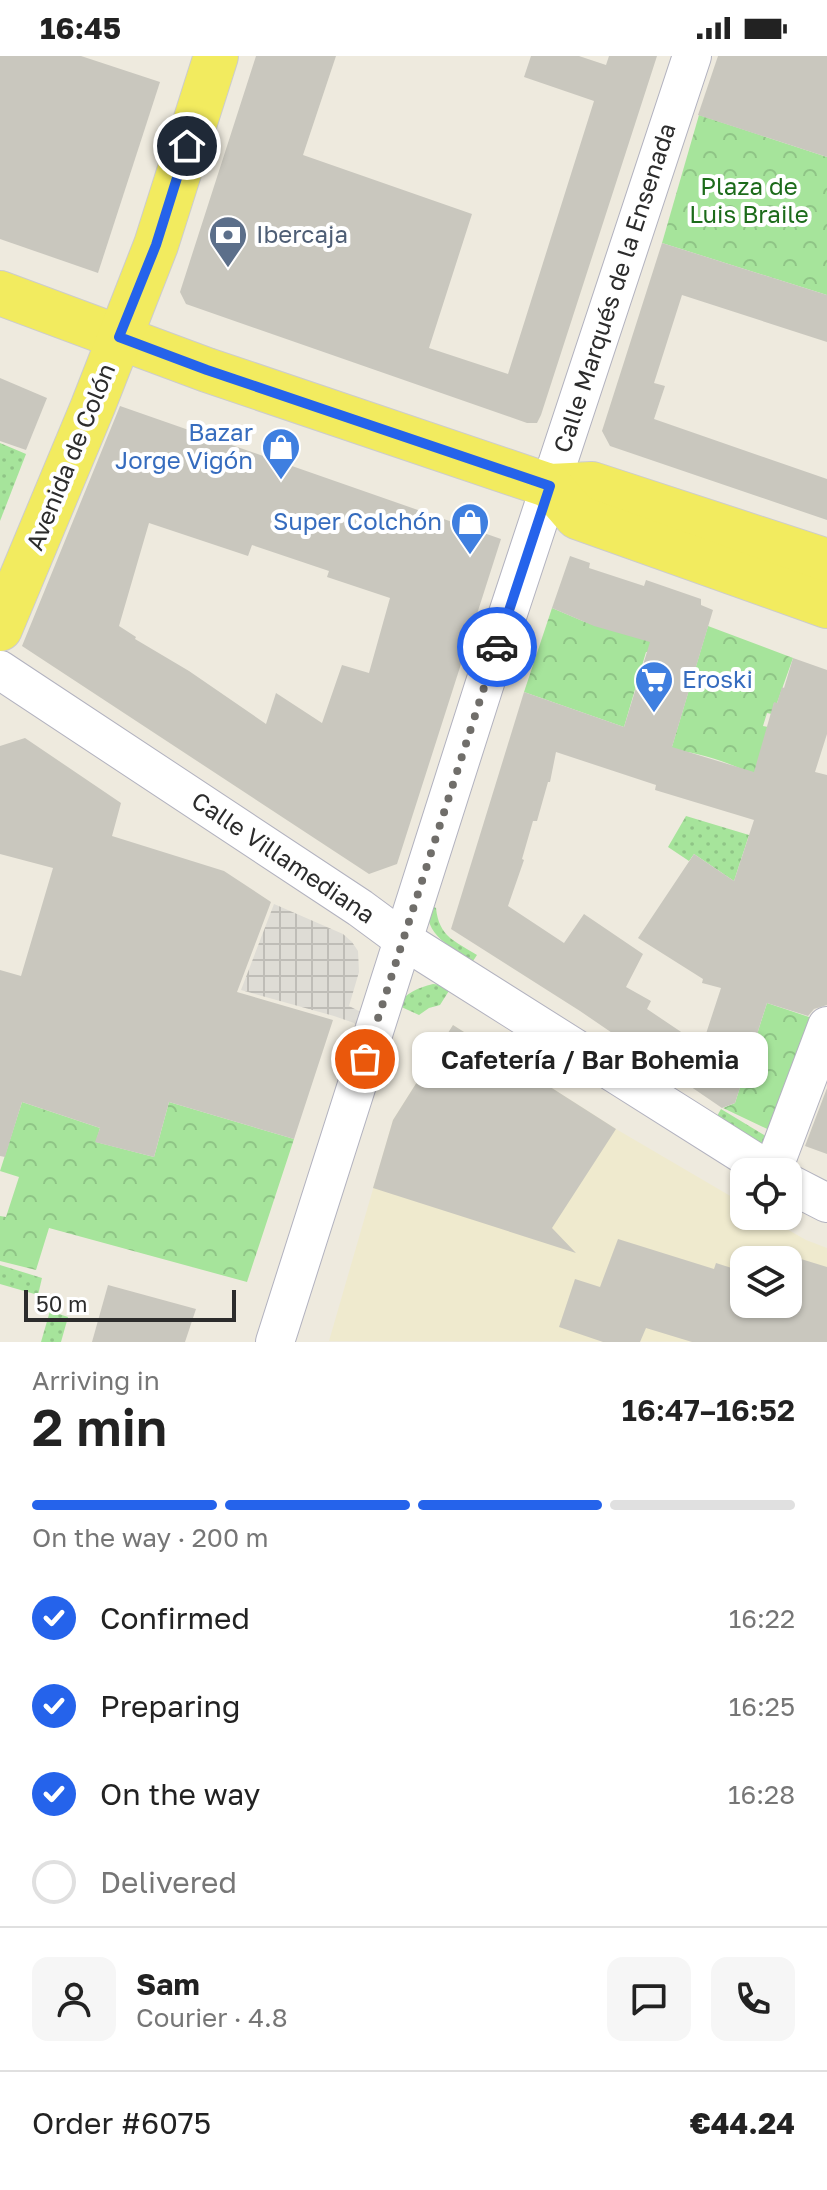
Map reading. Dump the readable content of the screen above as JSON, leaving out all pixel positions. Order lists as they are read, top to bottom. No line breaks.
{"streets":{"main road":["Avenida de Colón"],"street":["Calle Marqués de la Ensenada","Calle Villamediana"]},"crossings":[["Calle Marqués de la Ensenada","Calle Villamediana"]],"parks":["Plaza de Luis Braile"],"places":{"bank":["Ibercaja"],"shop":["Bazar Jorge Vigón","Super Colchón"],"supermarket":["Eroski"],"other":["Cafetería / Bar Bohemia"]},"scale_bar":"50 m","page":{"status":"16:45","bubble":"Cafetería / Bar Bohemia","scale":"50 m","heading":["2 min","Arriving in","16:47–16:52"],"panel":["Sam","Courier · 4.8","Order #6075","€44.24"],"bar":"On the way · 200 m","list":[["Confirmed","16:22"],["Preparing","16:25"],["On the way","16:28"],"Delivered"]}}
